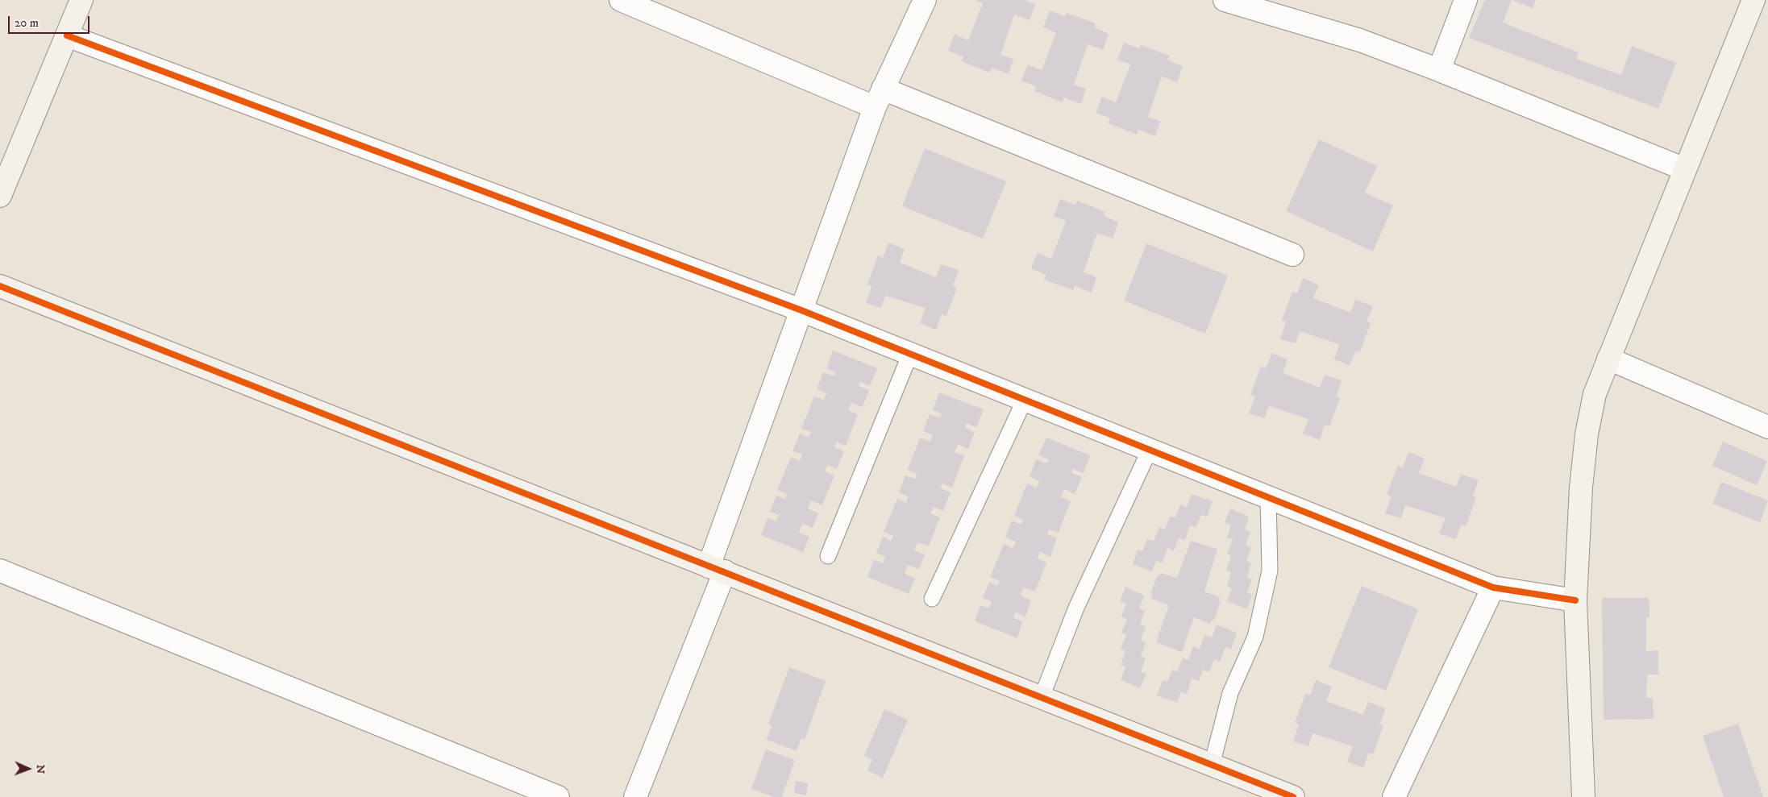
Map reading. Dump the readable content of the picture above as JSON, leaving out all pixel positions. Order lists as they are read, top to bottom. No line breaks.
{"scale_bar":"20 m","north":"right"}
